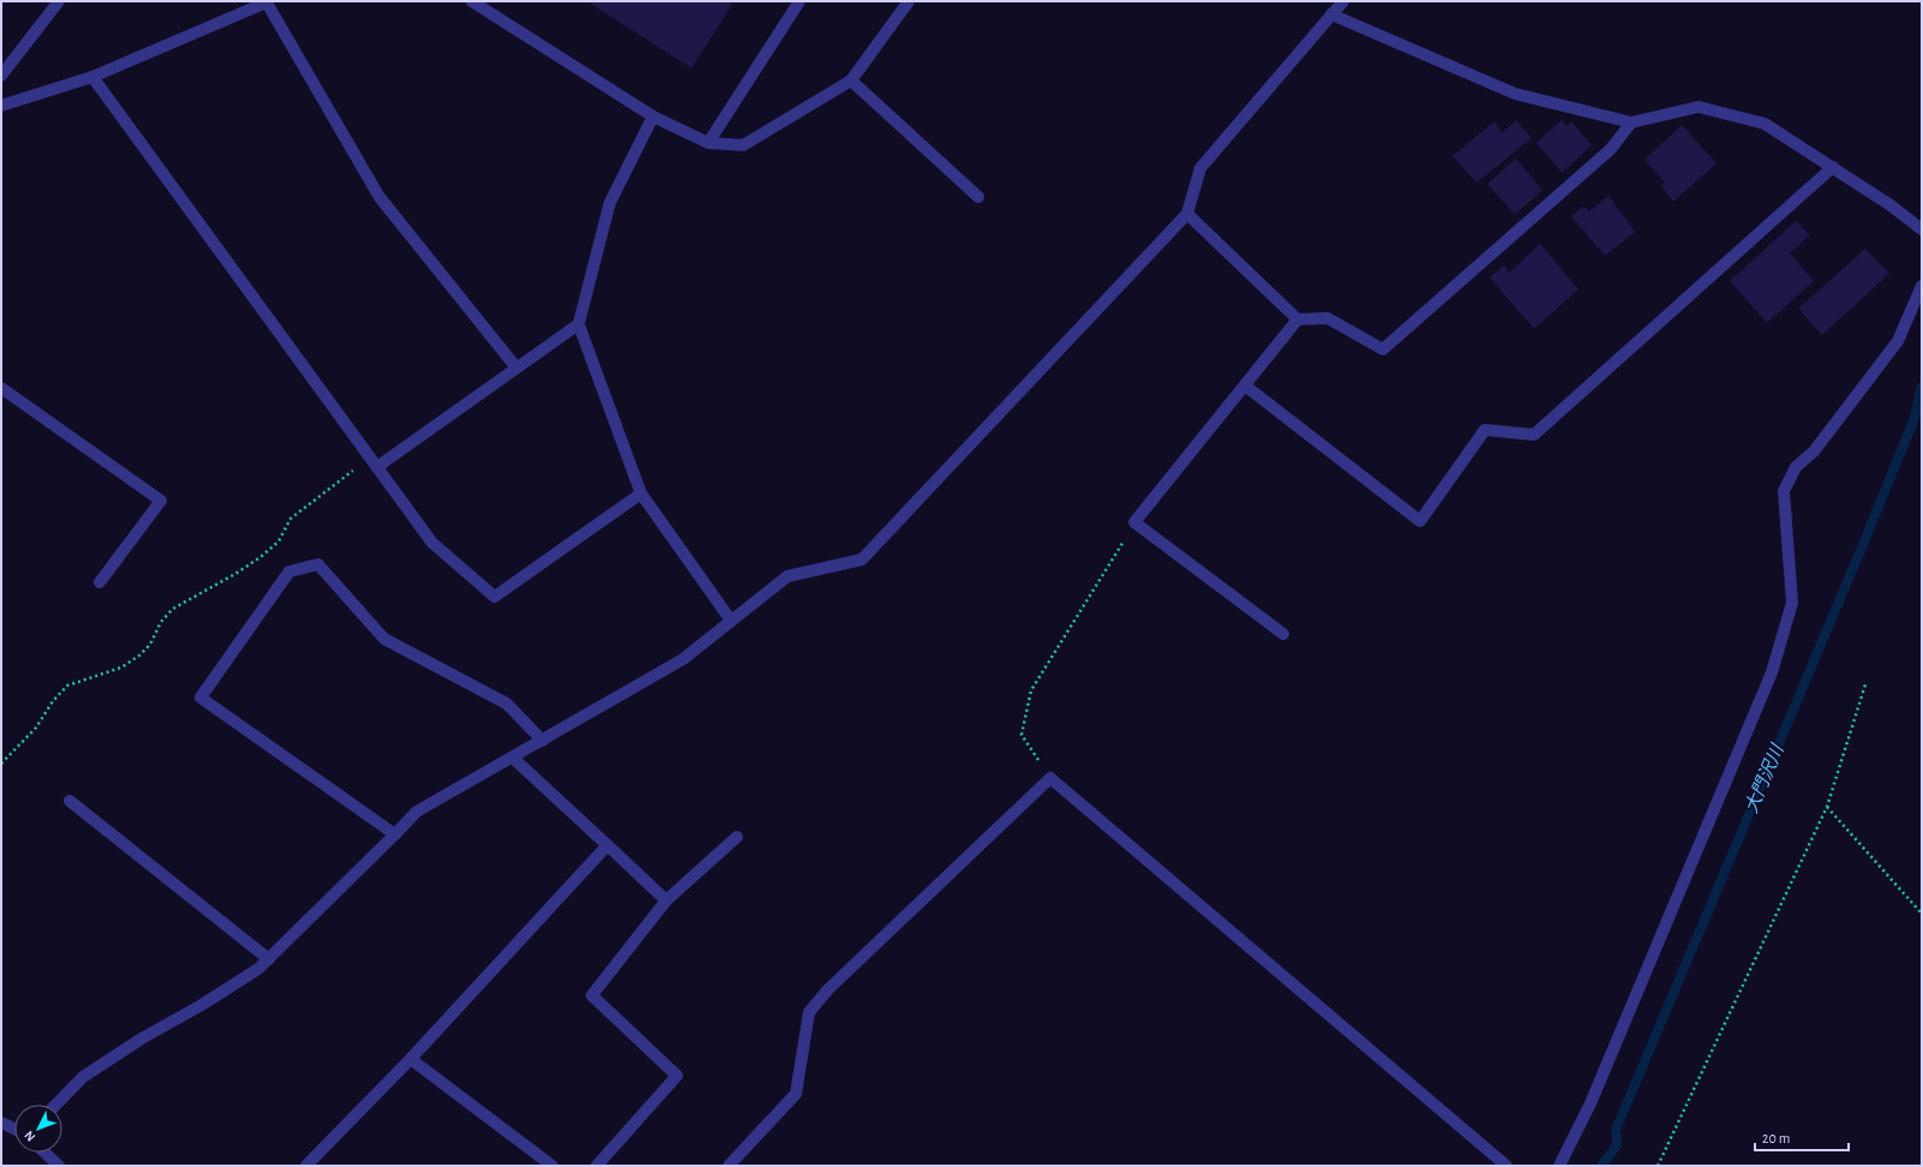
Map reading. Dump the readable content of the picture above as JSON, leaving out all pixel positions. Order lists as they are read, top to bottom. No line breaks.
{"water":["大門沢川"],"scale_bar":"20 m","north":"bottom left"}
